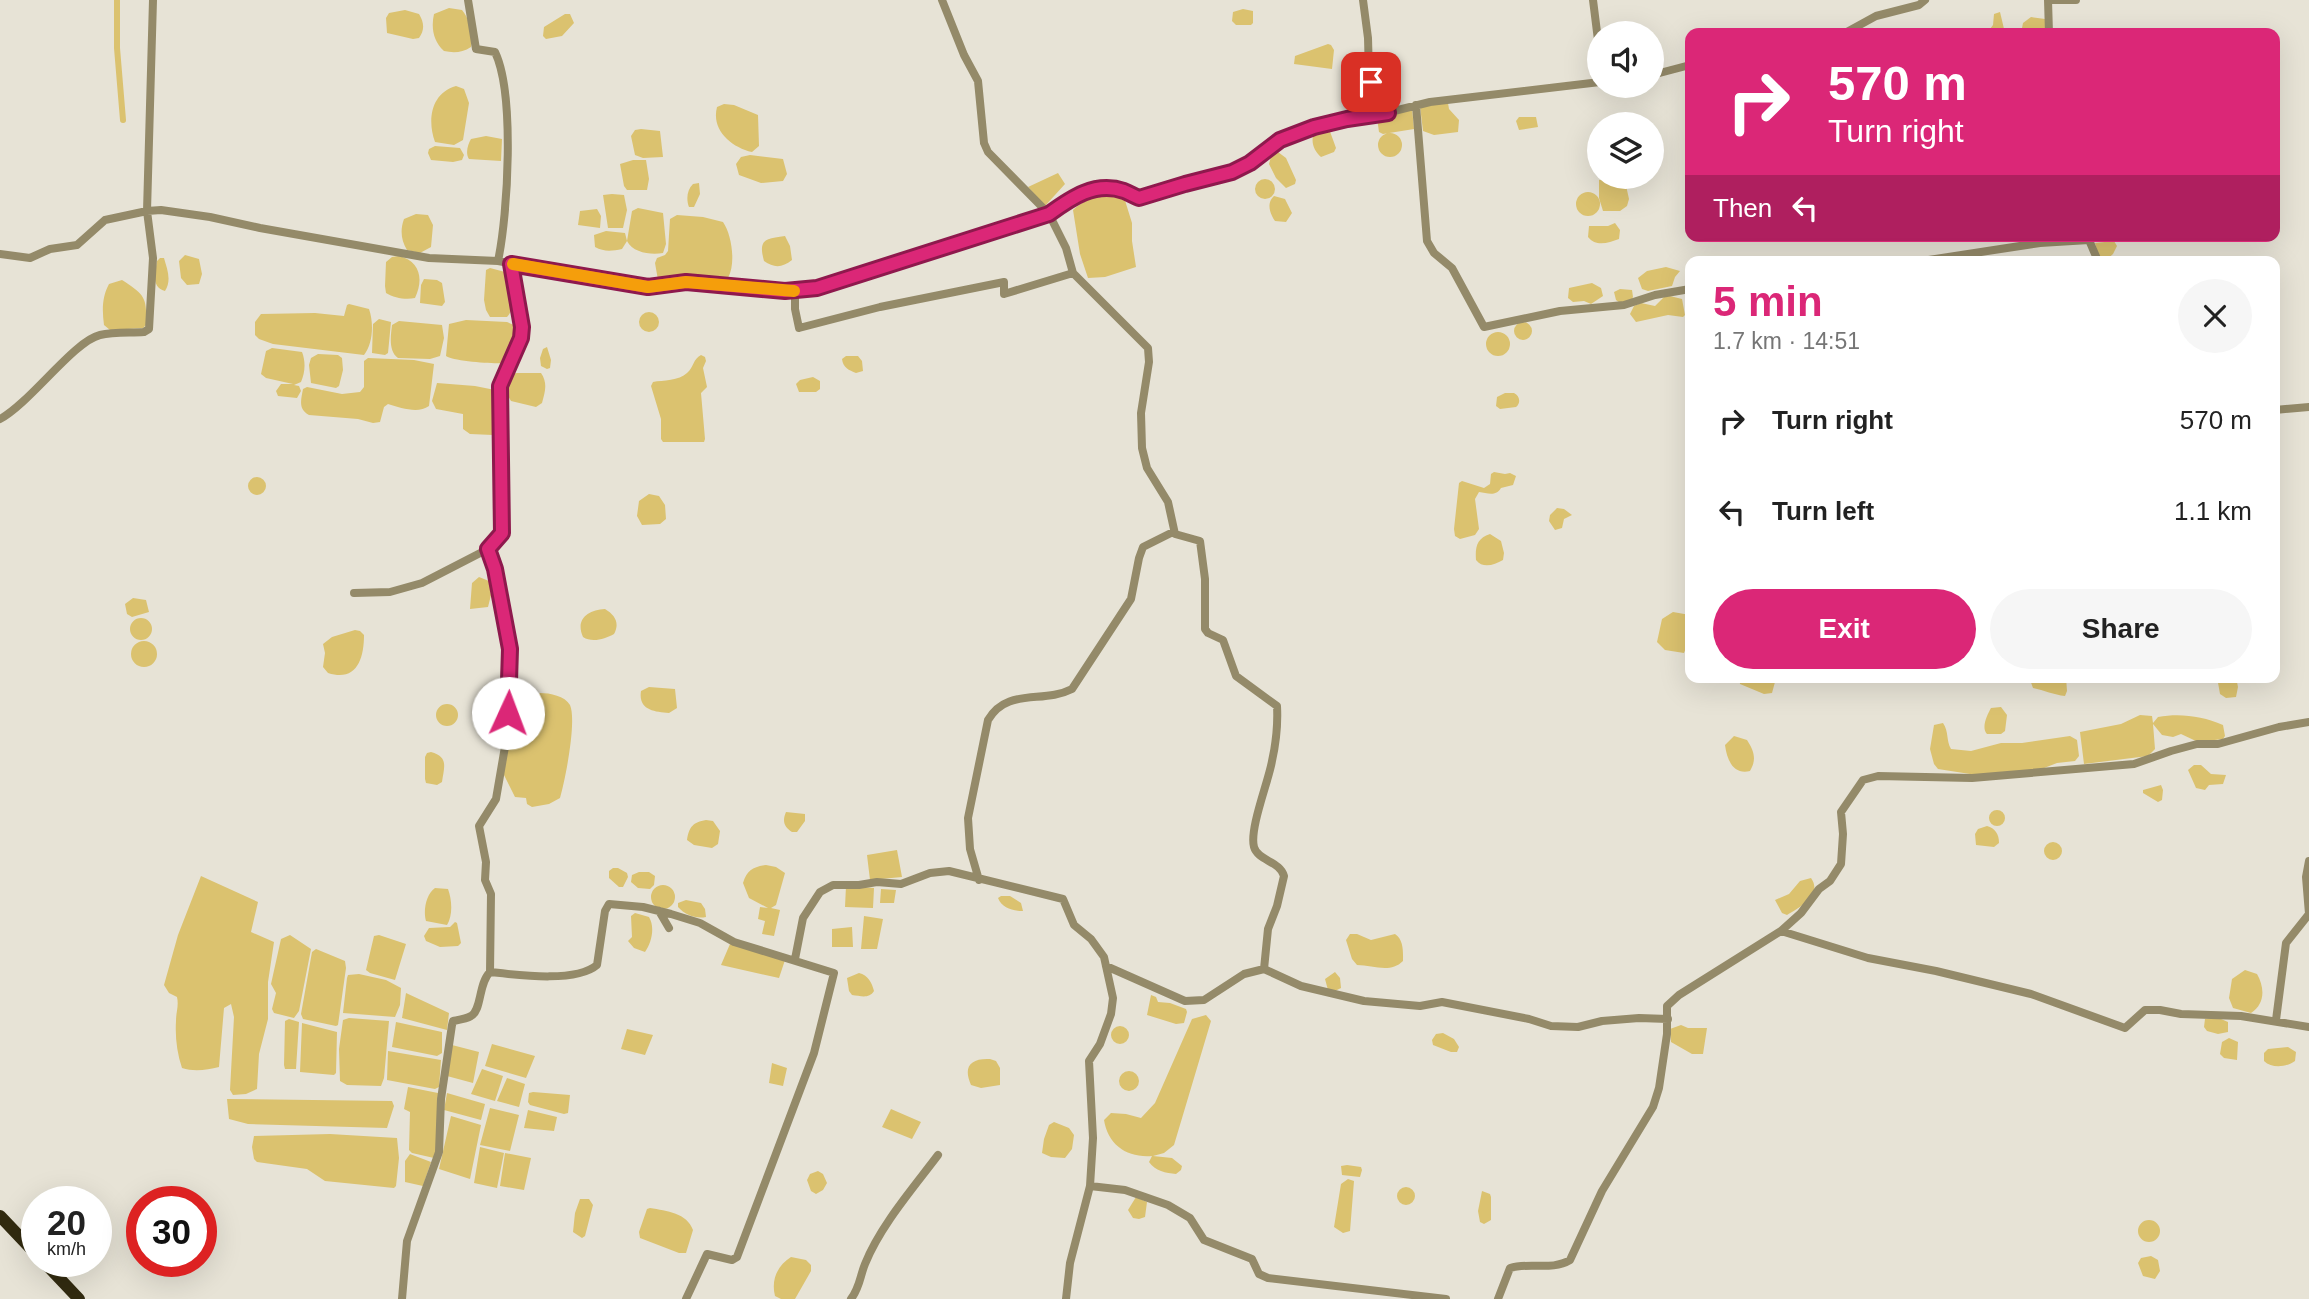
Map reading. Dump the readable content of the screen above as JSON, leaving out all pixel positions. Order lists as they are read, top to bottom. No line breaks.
{"page":{"turn":["570 m","Turn right"],"then":"Then","heading":["5 min","1.7 km · 14:51"],"list":[{"name":"Turn right","value":"570 m"},{"name":"Turn left","value":"1.1 km"}],"buttons":["Exit","Share"],"speed":"20 km/h","limit":"30"}}
